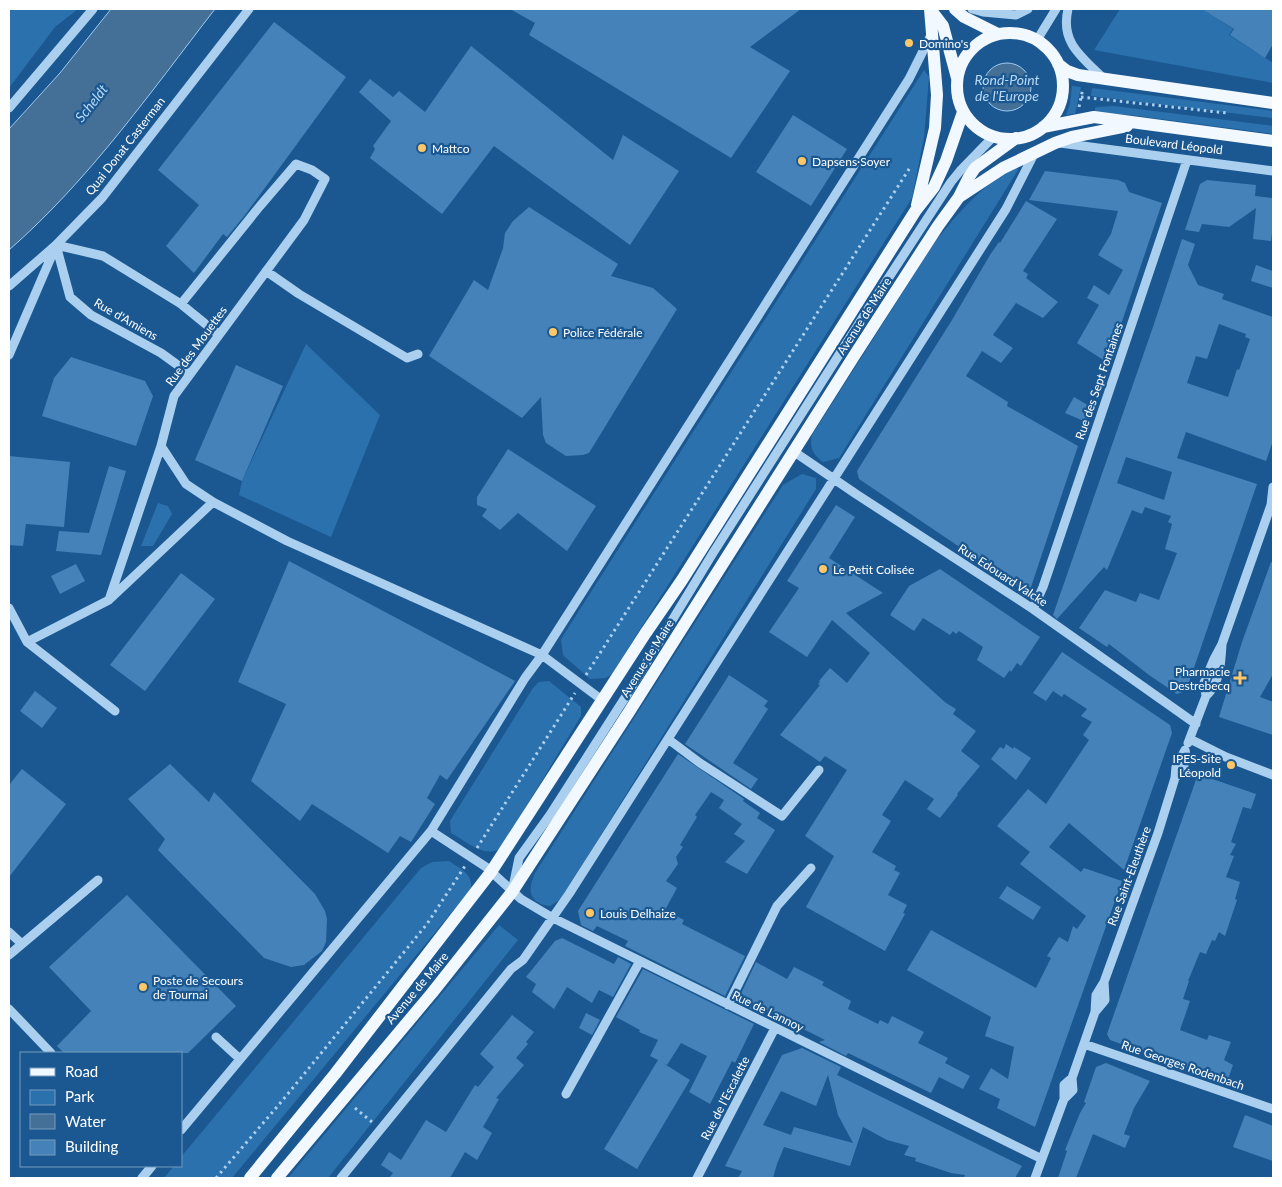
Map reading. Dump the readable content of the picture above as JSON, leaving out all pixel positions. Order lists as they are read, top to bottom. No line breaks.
{"streets":{"main road":["Boulevard Léopold","Avenue de Maire"],"street":["Quai Donat Casterman","Rue d'Amiens","Rue des Mouettes","Rue des Sept Fontaines","Rue Edouard Valcke","Rue Saint-Eleuthère","Rue de Lannoy","Rue Georges Rodenbach","Rue de l'Escalette"]},"crossings":[["Boulevard Léopold","Avenue de Maire"],["Boulevard Léopold","Rue des Sept Fontaines"],["Quai Donat Casterman","Rue d'Amiens"],["Avenue de Maire","Rue Edouard Valcke"],["Avenue de Maire","Rue de Lannoy"],["Rue d'Amiens","Rue des Mouettes"],["Rue des Sept Fontaines","Rue Edouard Valcke"],["Rue Edouard Valcke","Rue Saint-Eleuthère"],["Rue Saint-Eleuthère","Rue de Lannoy"],["Rue Saint-Eleuthère","Rue Georges Rodenbach"],["Rue de Lannoy","Rue de l'Escalette"]],"water":["Rond-Point de l'Europe","Scheldt"],"places":{"other":["Domino's","Mattco","Dapsens·Soyer","Police Fédérale","Le Petit Colisée","IPES-Site Léopold","Louis Delhaize","Poste de Secours de Tournai"],"health":["Pharmacie Destrebecq"]},"legend":["Road","Park","Water","Building"]}
